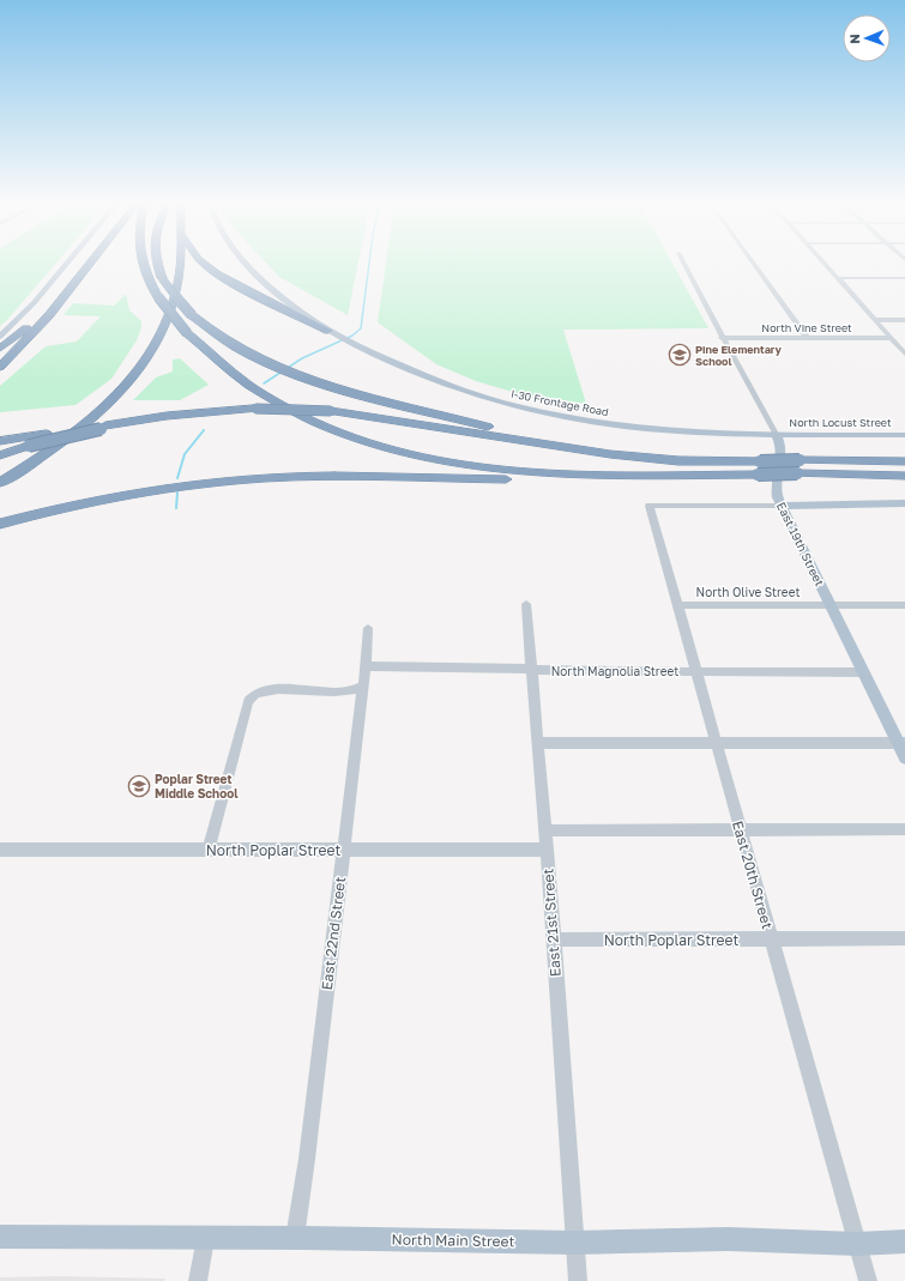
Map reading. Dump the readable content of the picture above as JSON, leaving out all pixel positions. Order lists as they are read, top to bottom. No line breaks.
{"streets":{"main road":["I-30 Frontage Road","North Locust Street","East 19th Street","North Main Street"],"street":["North Vine Street","North Olive Street","North Magnolia Street","North Poplar Street","East 20th Street","East 21st Street","East 22nd Street"]},"crossings":[["North Vine Street","East 19th Street"],["I-30 Frontage Road","North Locust Street"],["I-30 Frontage Road","East 19th Street"],["North Locust Street","East 19th Street"],["East 19th Street","North Olive Street"],["East 19th Street","North Magnolia Street"],["East 19th Street","East 20th Street"],["North Olive Street","East 20th Street"],["North Magnolia Street","East 20th Street"],["North Magnolia Street","East 21st Street"],["North Magnolia Street","East 22nd Street"],["North Poplar Street","East 20th Street"],["North Poplar Street","East 21st Street"],["North Poplar Street","East 22nd Street"],["East 20th Street","North Main Street"],["East 21st Street","North Main Street"],["East 22nd Street","North Main Street"]],"places":{"school or university":["Pine Elementary School","Poplar Street Middle School"]},"north":"left"}
